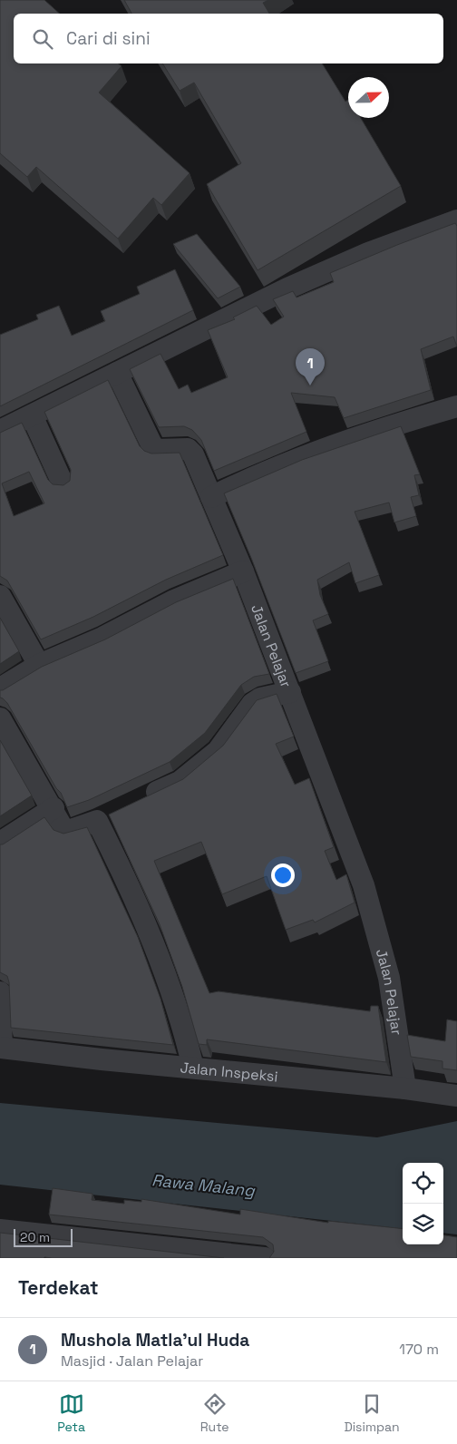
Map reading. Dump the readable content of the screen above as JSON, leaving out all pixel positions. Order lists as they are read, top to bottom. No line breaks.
{"streets":{"street":["Jalan Pelajar","Jalan Inspeksi"]},"crossings":[["Jalan Pelajar","Jalan Inspeksi"]],"water":["Rawa Malang"],"scale_bar":"20 m","north":"right","page":{"search":"Cari di sini","pins":"1","scale":"20 m","heading":"Terdekat","list":[{"mark":"1","name":"Mushola Matla'ul Huda","note":"Masjid · Jalan Pelajar","value":"170 m"}],"nav":["Peta","Rute","Disimpan"]}}
